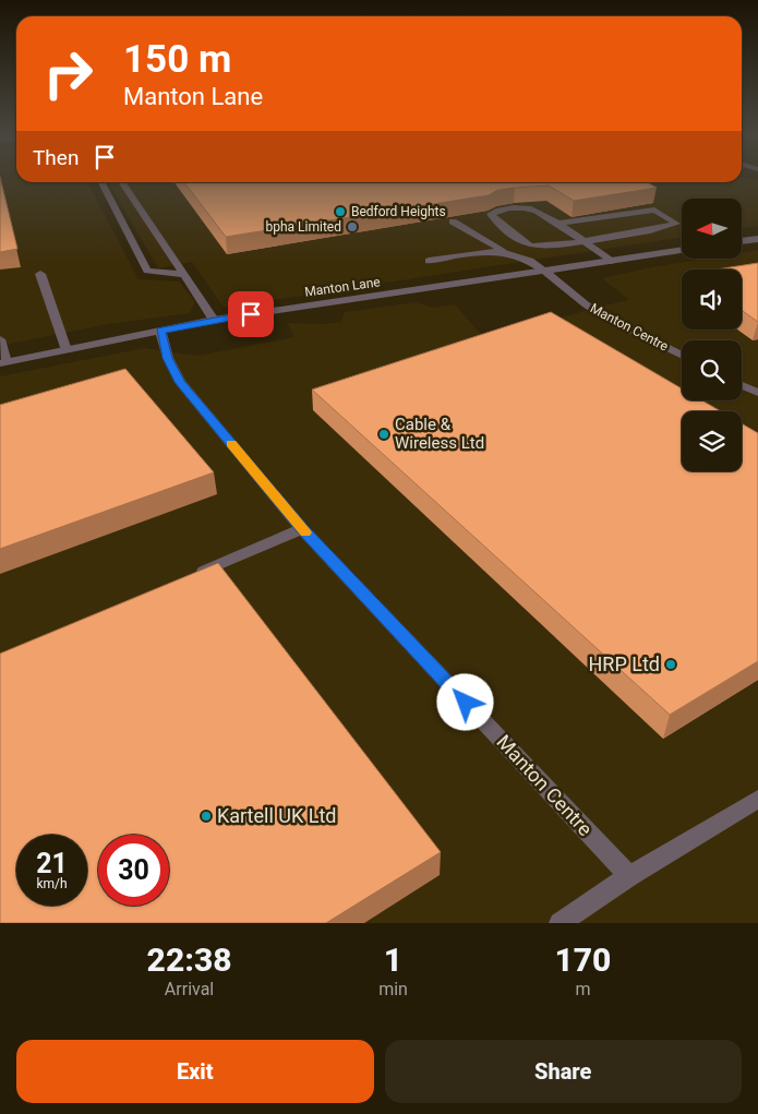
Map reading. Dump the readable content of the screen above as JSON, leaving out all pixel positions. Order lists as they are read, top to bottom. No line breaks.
{"streets":{"street":["Manton Lane","Manton Centre"]},"crossings":[["Manton Lane","Manton Centre"]],"places":["Bedford Heights","bpha Limited","Cable & Wireless Ltd","HRP Ltd","Kartell UK Ltd"],"north":"left","page":{"turn":["150 m","Manton Lane"],"then":"Then","speed":"21 km/h","limit":"30","eta":["22:38","Arrival","1","min","170","m"],"buttons":["Exit","Share"]}}
